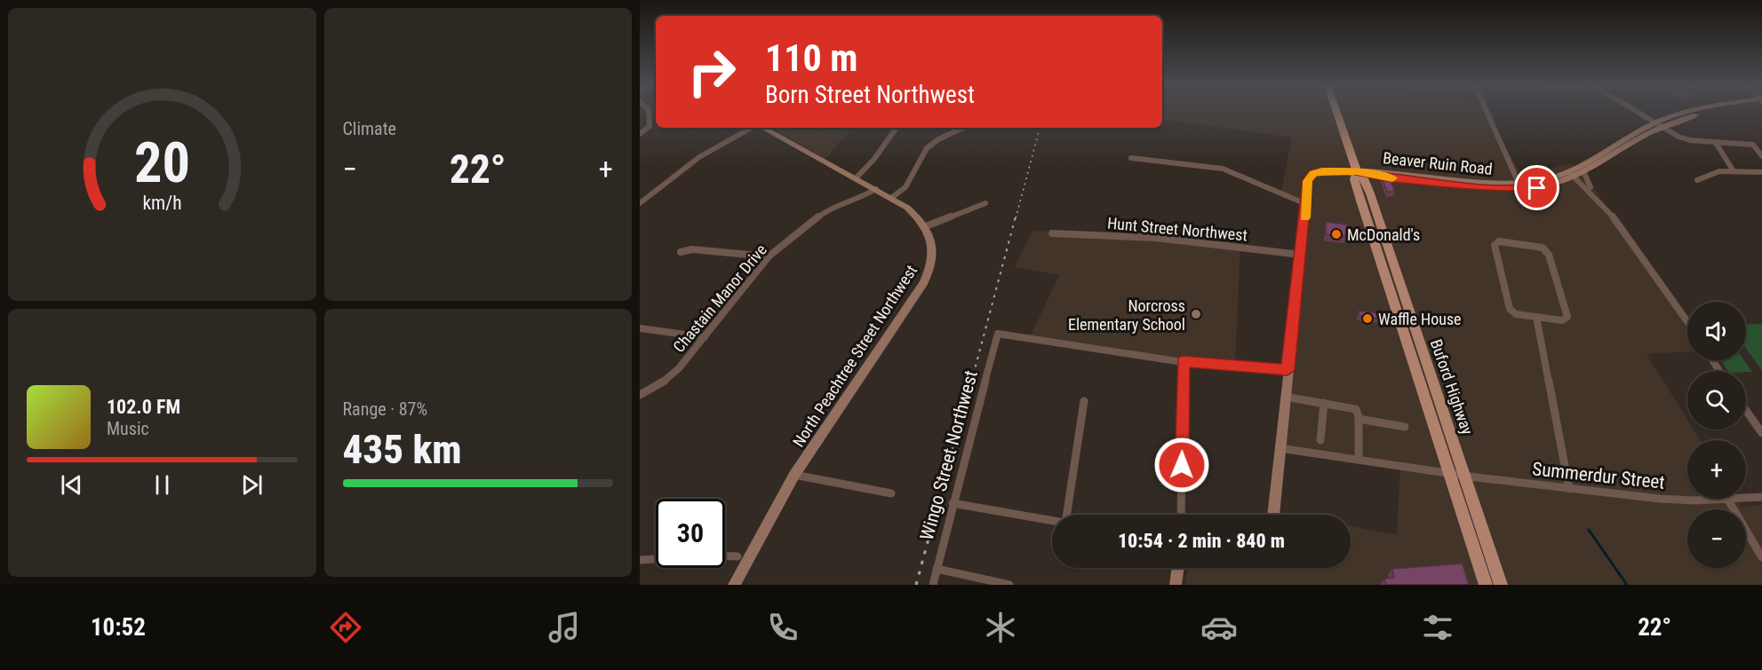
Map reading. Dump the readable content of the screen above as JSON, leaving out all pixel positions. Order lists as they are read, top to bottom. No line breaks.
{"streets":{"main road":["Buford Highway"],"street":["Beaver Ruin Road","Hunt Street Northwest","Chastain Manor Drive","North Peachtree Street Northwest","Wingo Street Northwest","Summerdur Street"]},"crossings":[["Beaver Ruin Road","Buford Highway"],["Buford Highway","Summerdur Street"]],"places":["McDonald's","Norcross Elementary School","Waffle House"],"page":{"tile":["Climate",["Range · 87%","435 km"]],"turn":["110 m","Born Street Northwest"],"heat":["−","22°","+"],"map_buttons":["+","−"],"song":["102.0 FM","Music"],"limit":"30","trip":"10:54 · 2 min · 840 m","tabs":["10:52","22°"],"gauge":["20","km/h"]}}
